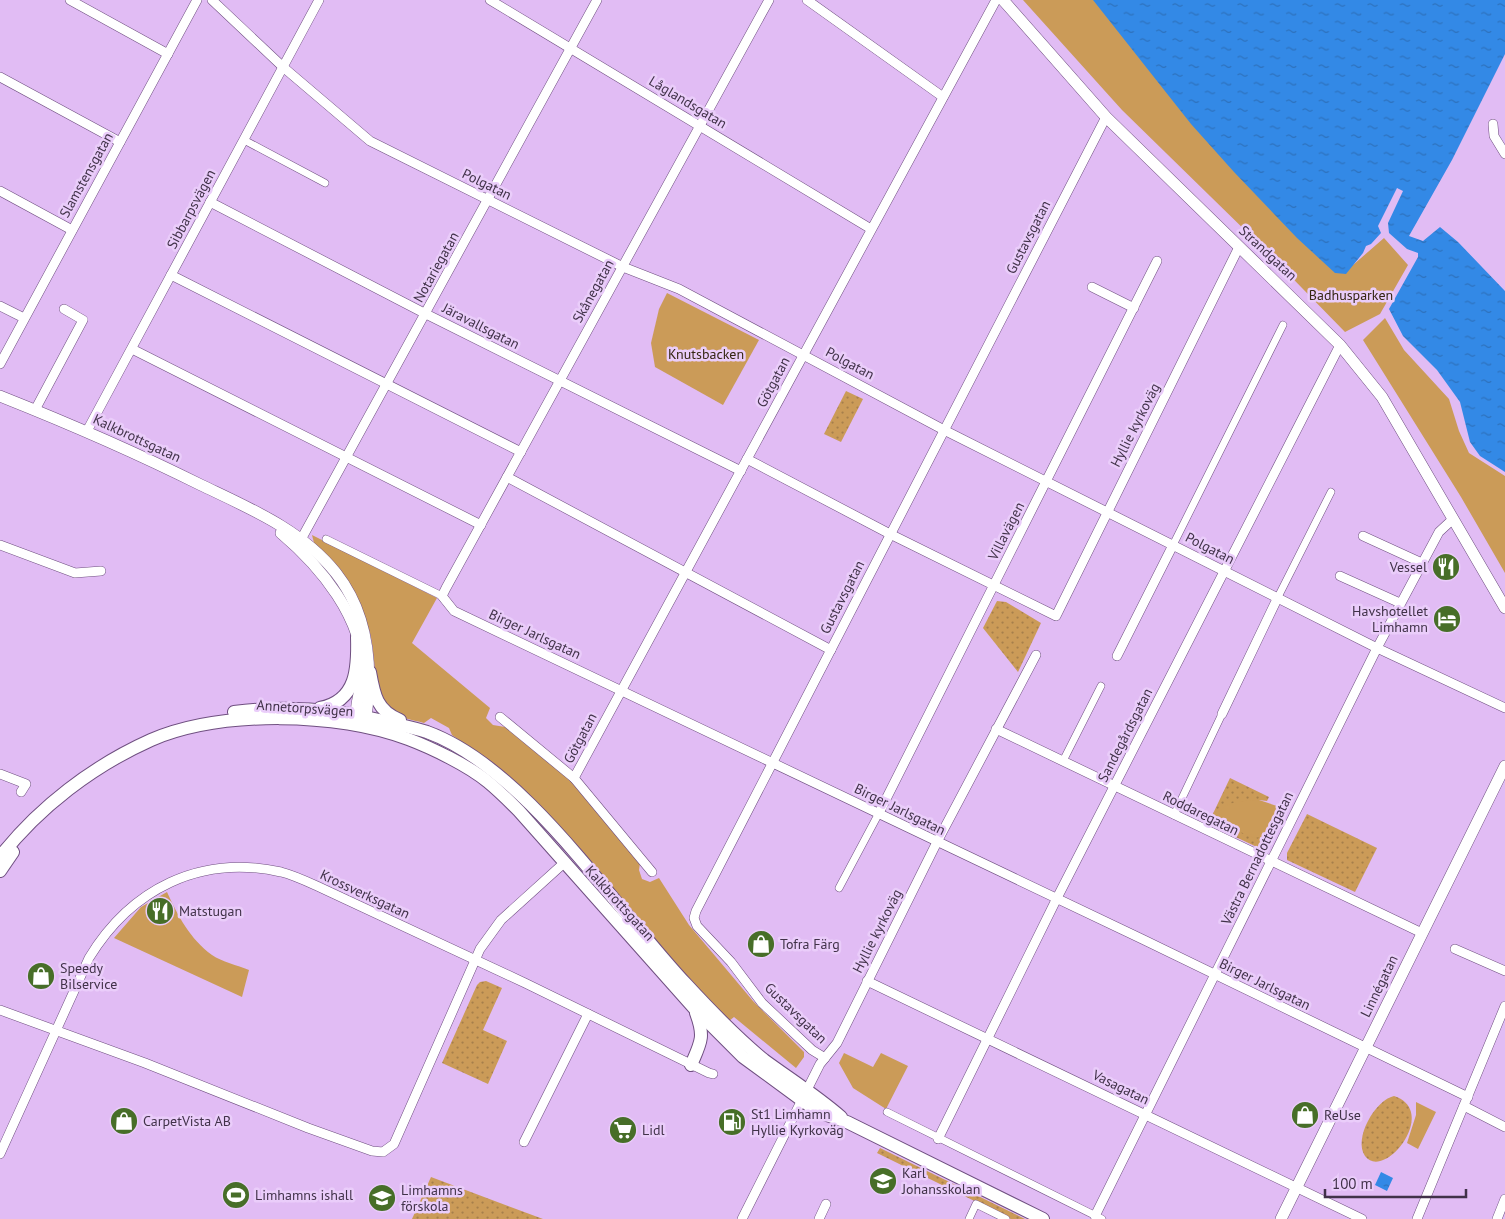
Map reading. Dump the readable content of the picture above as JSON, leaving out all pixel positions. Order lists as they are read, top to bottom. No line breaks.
{"streets":{"main road":["Kalkbrottsgatan","Annetorpsvägen"],"street":["Låglandsgatan","Slamstensgatan","Polgatan","Sibbarpsvägen","Gustavsgatan","Strandgatan","Notariegatan","Skånegatan","Järavallsgatan","Götgatan","Hyllie kyrkoväg","Villavägen","Birger Jarlsgatan","Sandegårdsgatan","Roddaregatan","Västra Bernadottesgatan","Krossverksgatan","Linnégatan","Vasagatan"]},"crossings":[["Låglandsgatan","Notariegatan"],["Låglandsgatan","Skånegatan"],["Låglandsgatan","Götgatan"],["Polgatan","Sibbarpsvägen"],["Polgatan","Gustavsgatan"],["Polgatan","Notariegatan"],["Polgatan","Skånegatan"],["Polgatan","Götgatan"],["Polgatan","Hyllie kyrkoväg"],["Polgatan","Villavägen"],["Polgatan","Sandegårdsgatan"],["Polgatan","Västra Bernadottesgatan"],["Sibbarpsvägen","Järavallsgatan"],["Sibbarpsvägen","Kalkbrottsgatan"],["Gustavsgatan","Strandgatan"],["Gustavsgatan","Hyllie kyrkoväg"],["Gustavsgatan","Birger Jarlsgatan"],["Strandgatan","Hyllie kyrkoväg"],["Strandgatan","Sandegårdsgatan"],["Strandgatan","Västra Bernadottesgatan"],["Notariegatan","Järavallsgatan"],["Notariegatan","Kalkbrottsgatan"],["Skånegatan","Järavallsgatan"],["Skånegatan","Birger Jarlsgatan"],["Järavallsgatan","Götgatan"],["Götgatan","Birger Jarlsgatan"],["Hyllie kyrkoväg","Kalkbrottsgatan"],["Hyllie kyrkoväg","Villavägen"],["Hyllie kyrkoväg","Birger Jarlsgatan"],["Hyllie kyrkoväg","Roddaregatan"],["Hyllie kyrkoväg","Vasagatan"],["Kalkbrottsgatan","Annetorpsvägen"],["Villavägen","Birger Jarlsgatan"],["Birger Jarlsgatan","Sandegårdsgatan"],["Birger Jarlsgatan","Västra Bernadottesgatan"],["Birger Jarlsgatan","Linnégatan"],["Sandegårdsgatan","Roddaregatan"],["Sandegårdsgatan","Vasagatan"],["Roddaregatan","Västra Bernadottesgatan"],["Roddaregatan","Linnégatan"],["Västra Bernadottesgatan","Vasagatan"],["Linnégatan","Vasagatan"]],"parks":["Badhusparken","Knutsbacken"],"places":{"restaurant":["Vessel","Matstugan"],"hotel":["Havshotellet Limhamn"],"shop":["Tofra Färg","Speedy Bilservice","ReUse","CarpetVista AB"],"fuel station":["St1 Limhamn Hyllie Kyrkoväg"],"supermarket":["Lidl"],"school or university":["Karl Johansskolan","Limhamns förskola"],"sports":["Limhamns ishall"]},"scale_bar":"100 m"}
